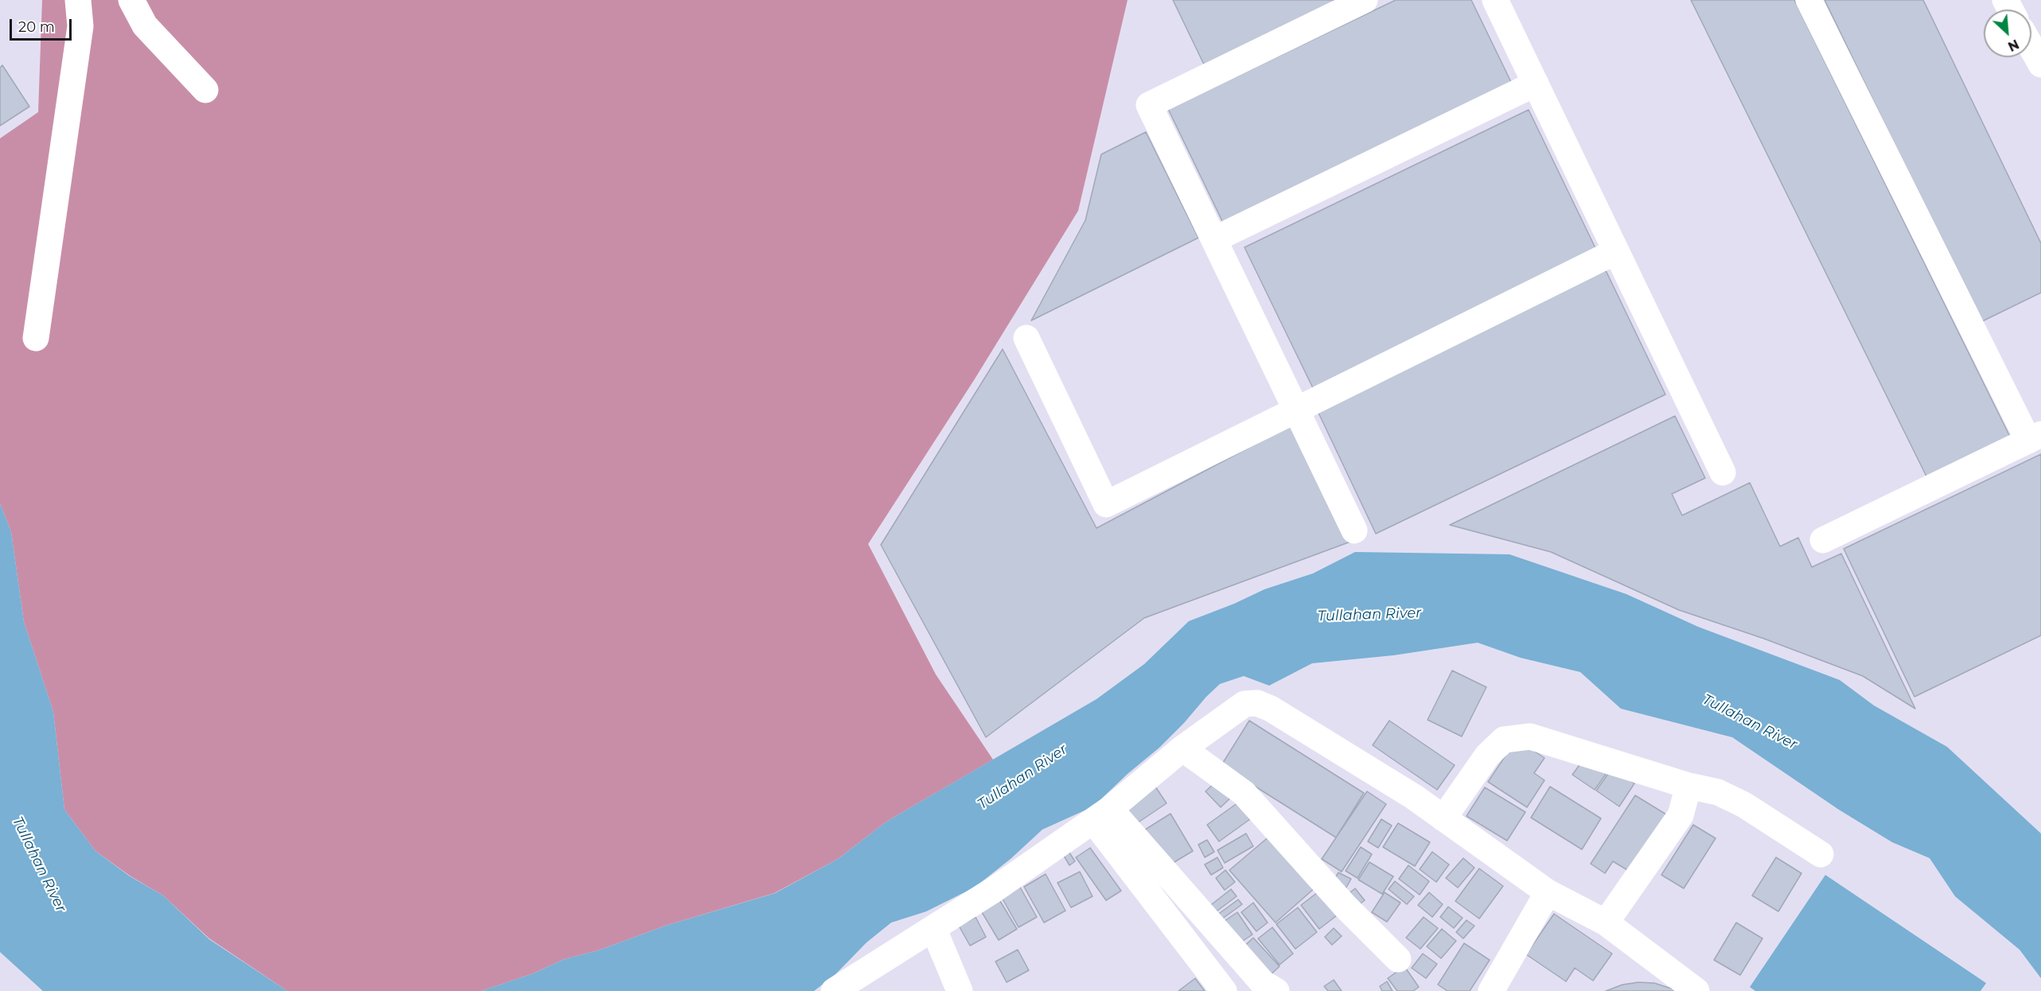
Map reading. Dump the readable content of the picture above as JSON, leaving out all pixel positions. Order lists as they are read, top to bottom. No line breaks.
{"water":["Tullahan River"],"scale_bar":"20 m","north":"bottom right"}
